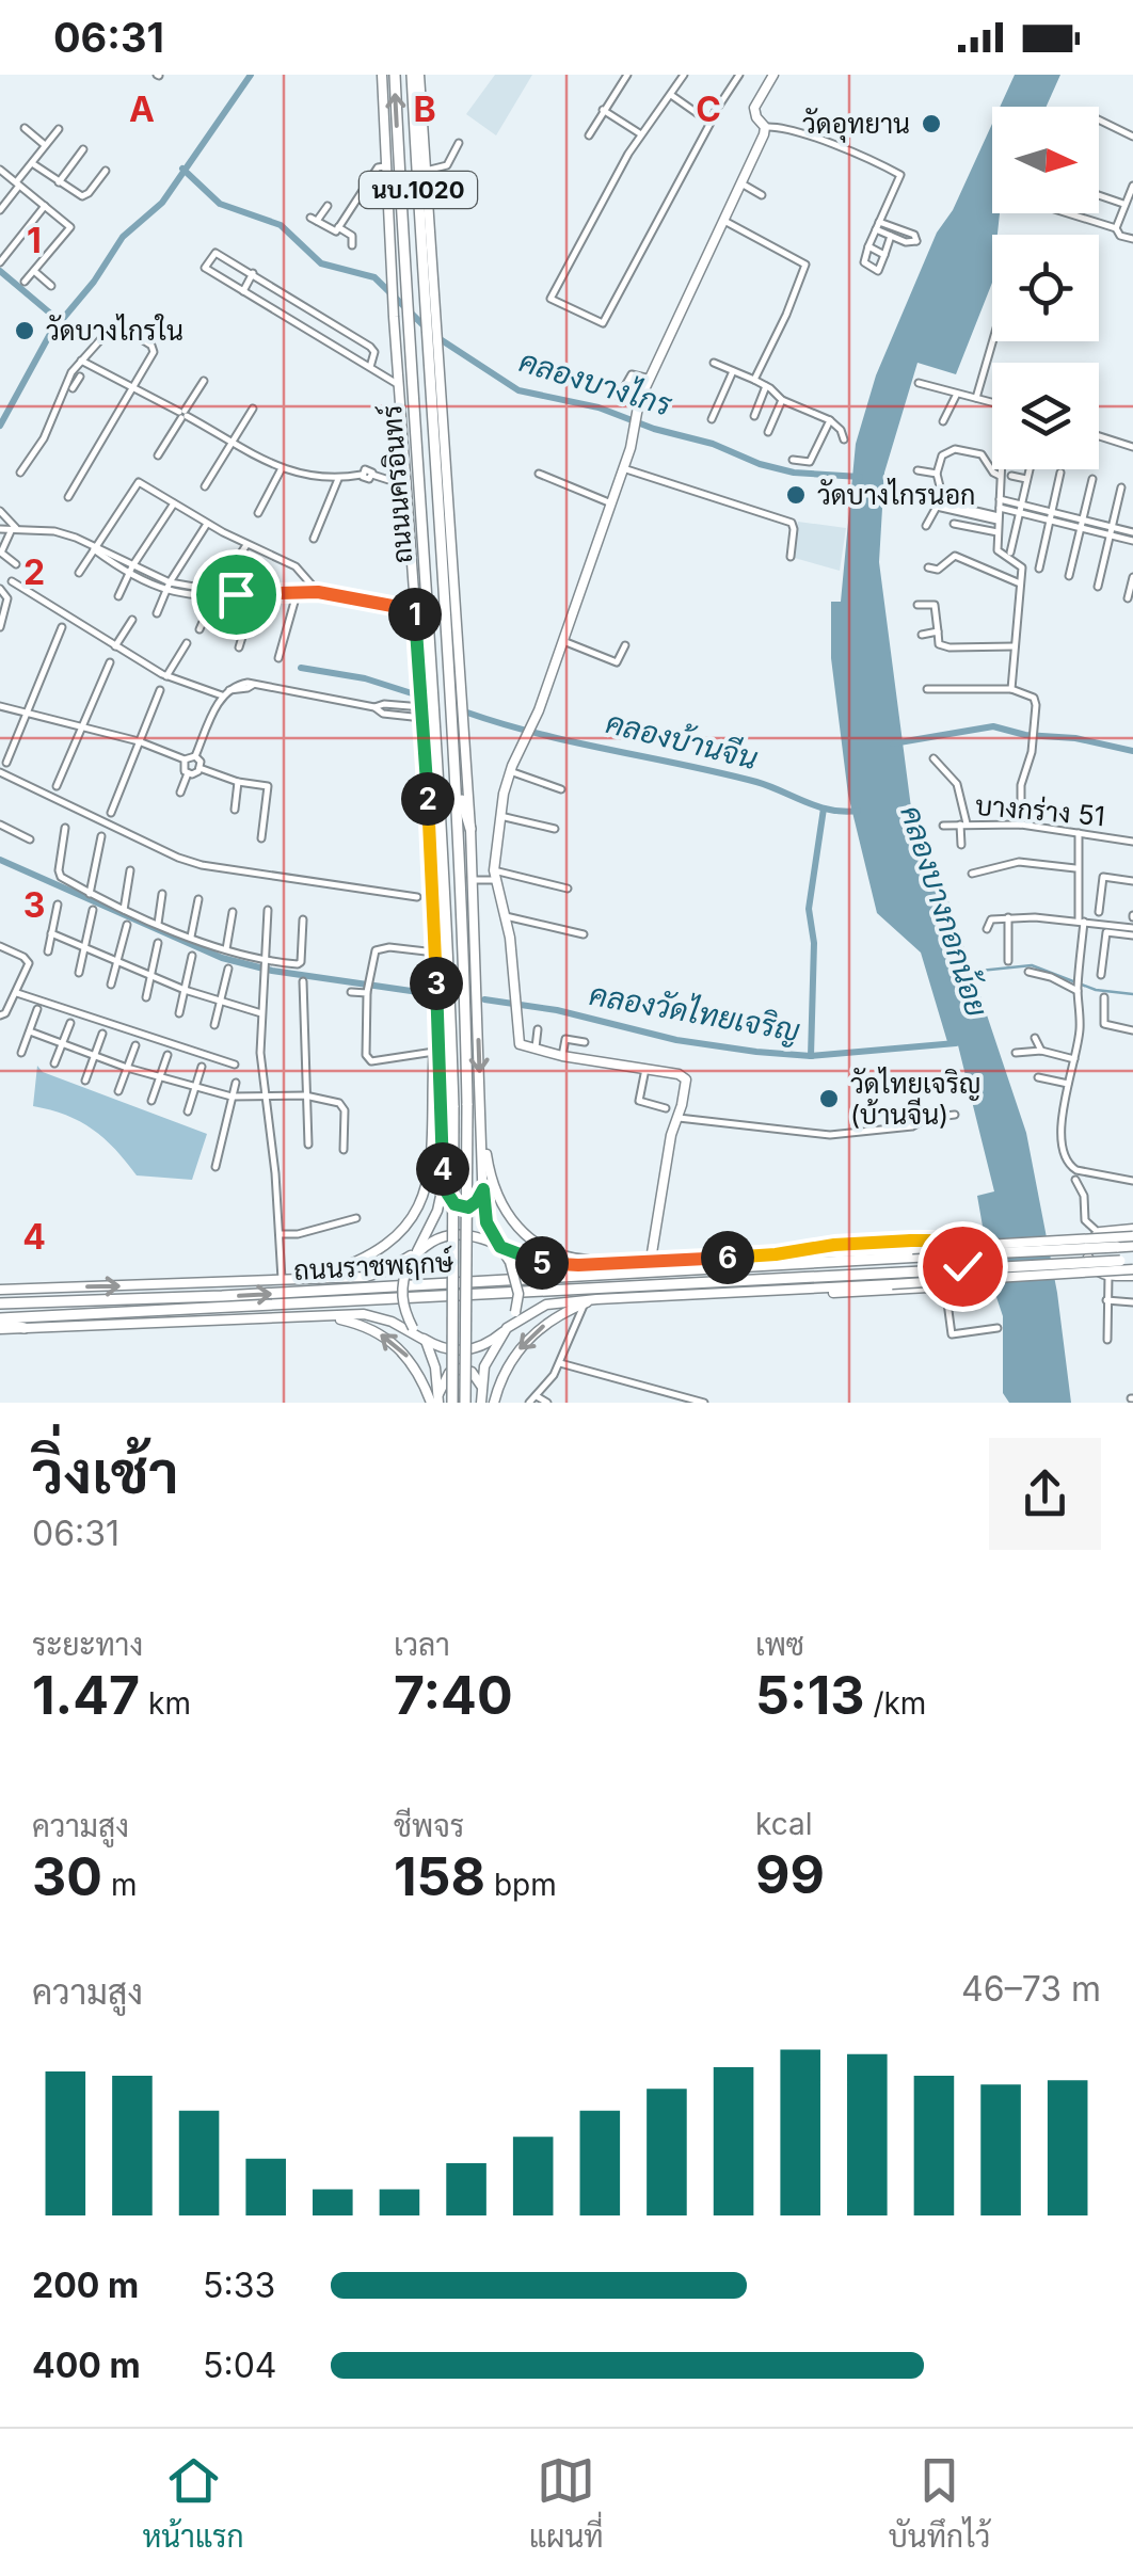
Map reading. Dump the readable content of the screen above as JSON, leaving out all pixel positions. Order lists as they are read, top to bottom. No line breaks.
{"streets":{"main road":["นบ.1020","ถนนนครอินทร์","ถนนราชพฤกษ์"],"street":["บางกร่าง 51"]},"water":["คลองบางไกร","คลองบ้านจีน","คลองบางกอกน้อย","คลองวัดไทยเจริญ"],"places":["วัดอุทยาน","วัดบางไกรใน","วัดบางไกรนอก","วัดไทยเจริญ (บ้านจีน)"],"north":"right","page":{"status":"06:31","pins":["1","2","3","4","6","5"],"heading":["วิ่งเช้า","06:31"],"stats":[["ระยะทาง","1.47 km"],["เวลา","7:40"],["เพซ","5:13 /km"],["ความสูง","30 m"],["ชีพจร","158 bpm"],["kcal","99"]],"chart":["ความสูง","46–73 m"],"list":[{"name":"200 m","note":"5:33"},{"name":"400 m","note":"5:04"}],"tabs":["หน้าแรก","แผนที่","บันทึกไว้"]},"grid":{"columns":["A","B","C"],"rows":["1","2","3","4"]}}
